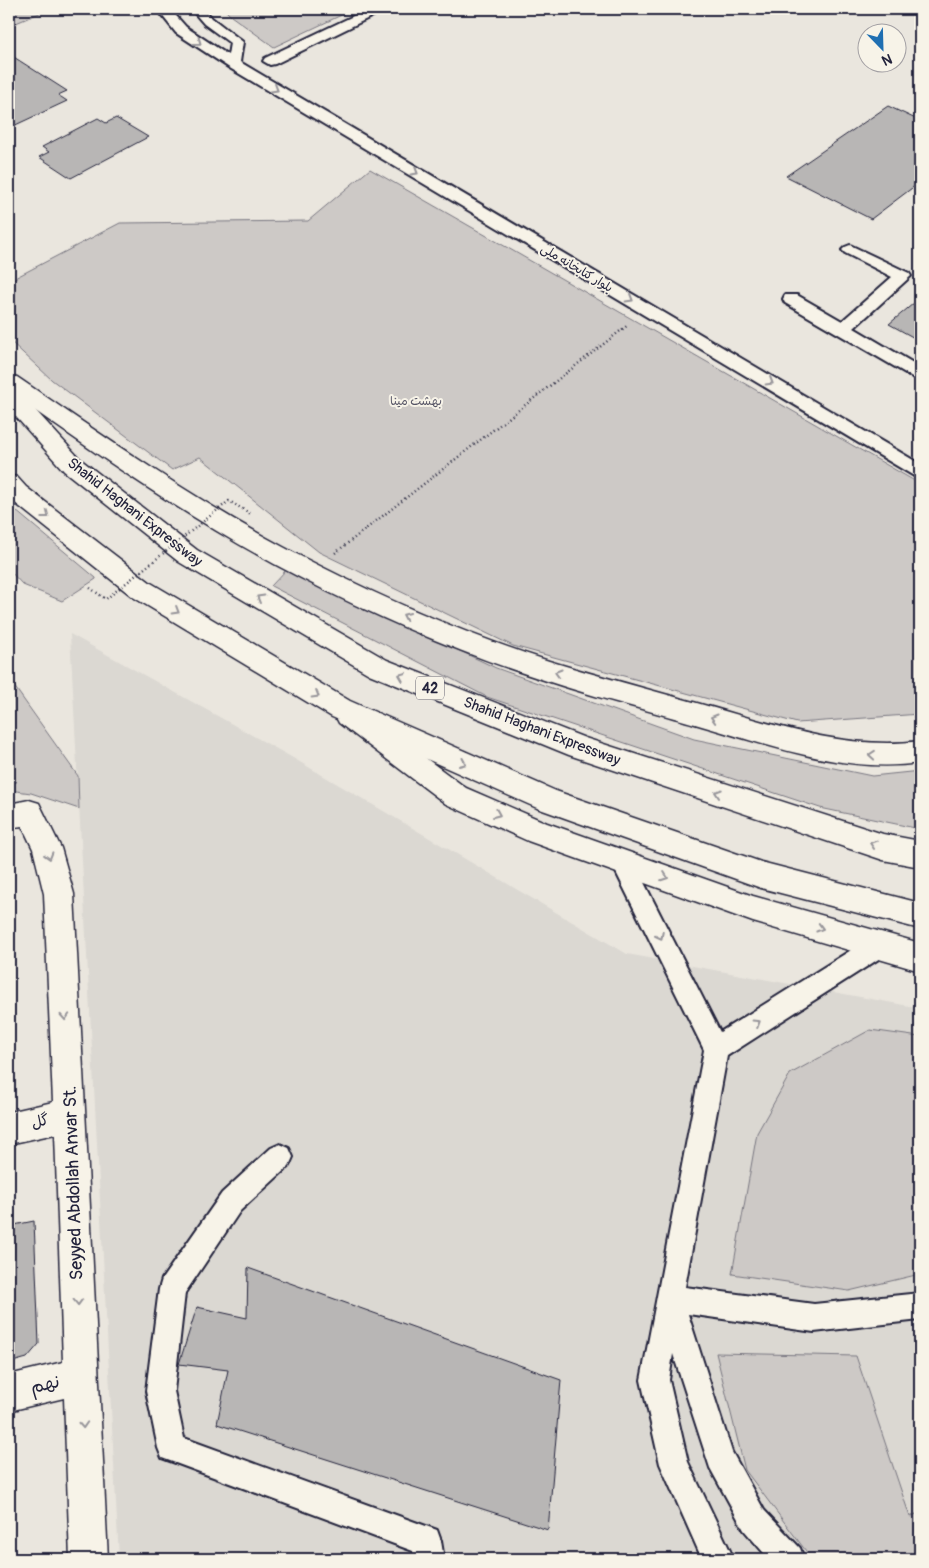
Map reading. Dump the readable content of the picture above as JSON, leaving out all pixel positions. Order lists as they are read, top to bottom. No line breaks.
{"streets":{"main road":["Shahid Haghani Expressway","42","گل","Seyyed Abdollah Anvar St.","نهم"],"lane":["بلوار کتابخانه ملی"]},"crossings":[["گل","Seyyed Abdollah Anvar St."],["Seyyed Abdollah Anvar St.","نهم"]],"one_way":["بلوار کتابخانه ملی","Seyyed Abdollah Anvar St."],"parks":["بهشت مينا"],"north":"bottom right"}
